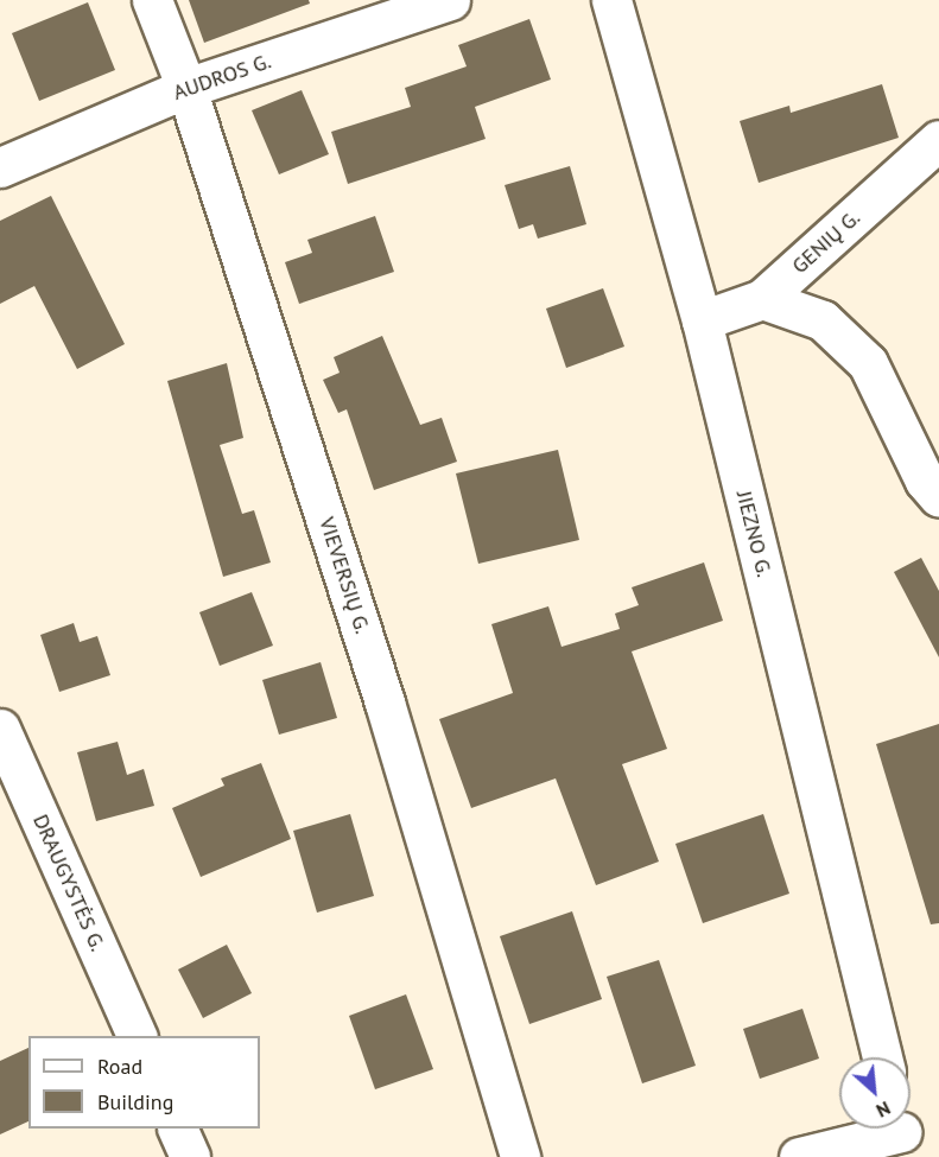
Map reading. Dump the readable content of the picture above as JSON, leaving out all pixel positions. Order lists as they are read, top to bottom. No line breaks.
{"streets":{"street":["AUDROS G.","GENIŲ G.","JIEZNO G.","VIEVERSIŲ G.","DRAUGYSTĖS G."]},"crossings":[["AUDROS G.","VIEVERSIŲ G."],["GENIŲ G.","JIEZNO G."]],"legend":["Road","Building"],"north":"bottom right"}
